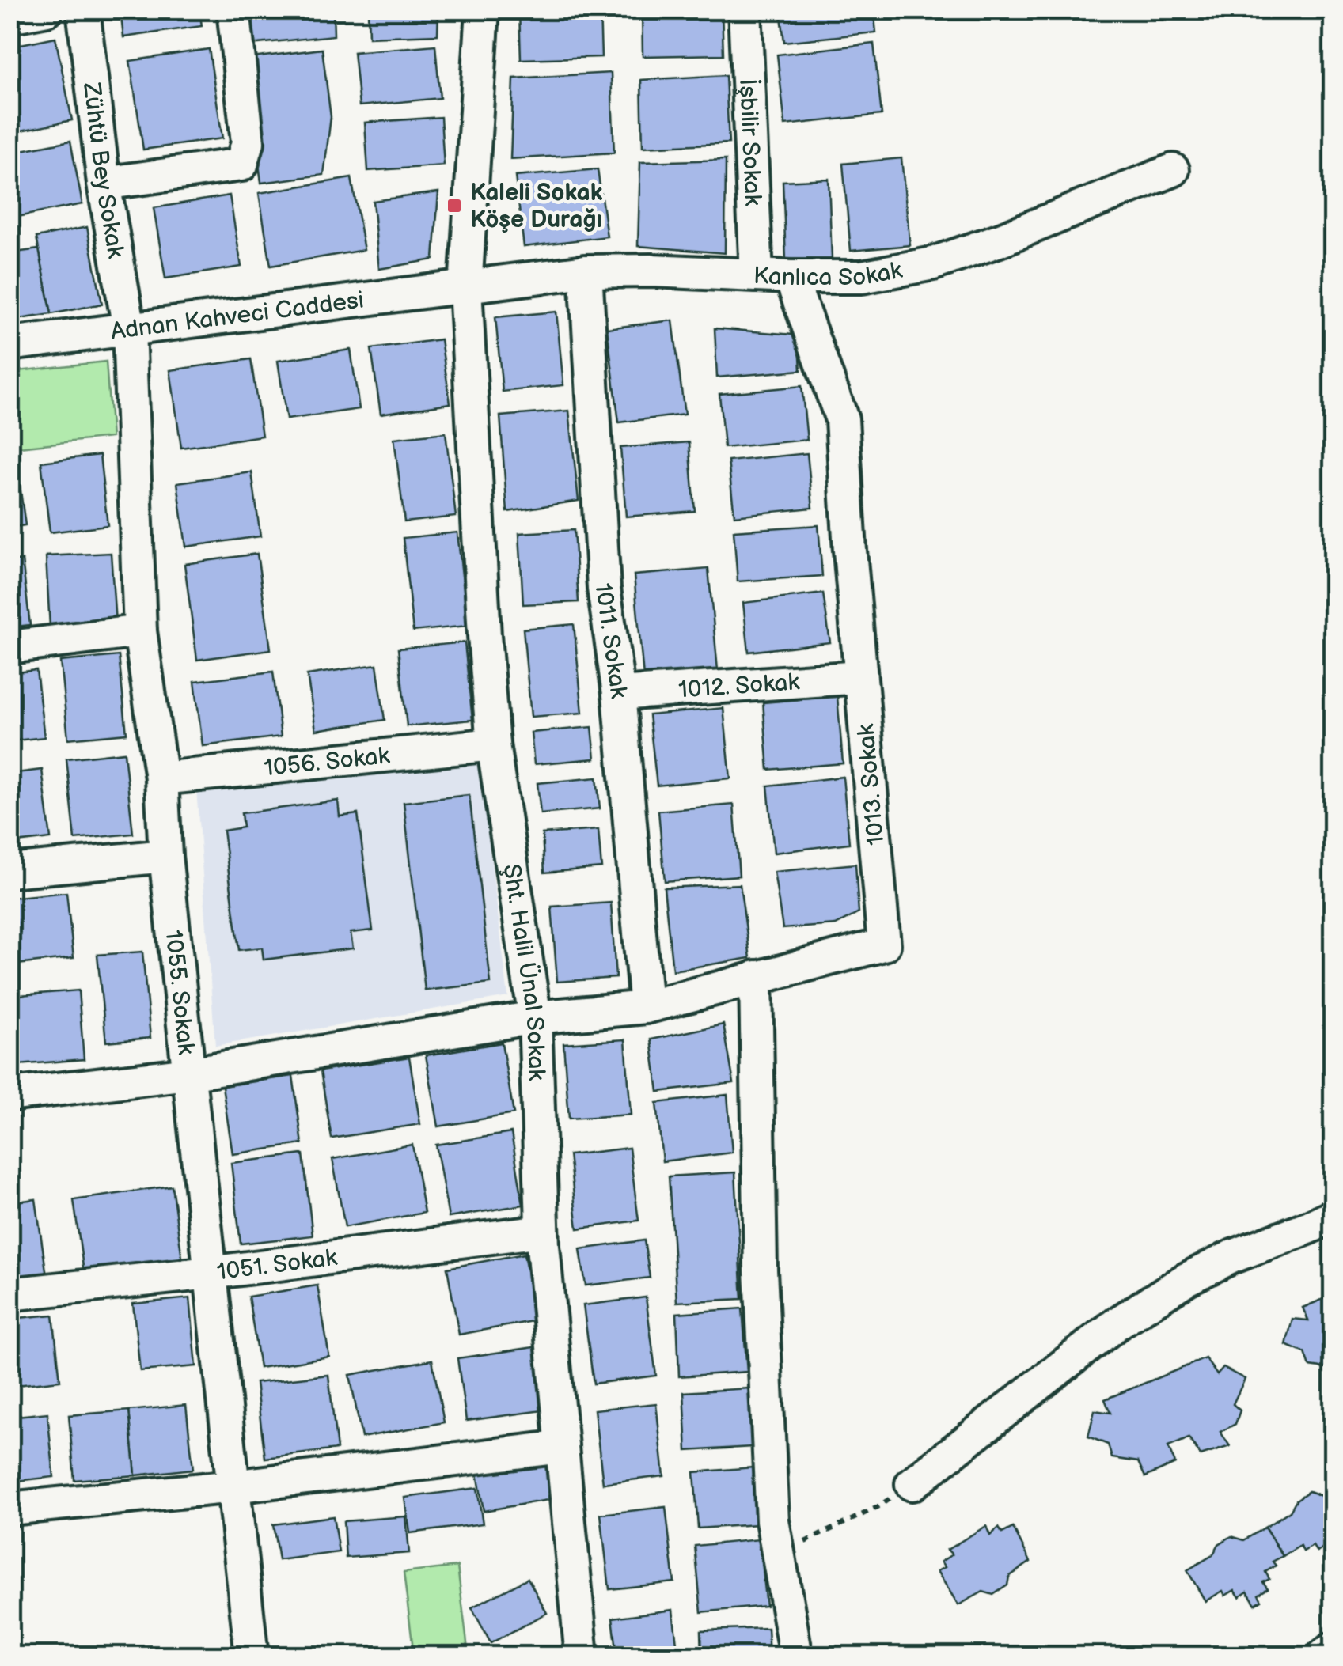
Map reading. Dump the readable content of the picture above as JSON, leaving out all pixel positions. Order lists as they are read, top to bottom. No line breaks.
{"streets":{"street":["İşbilir Sokak","Zühtü Bey Sokak","Kanlıca Sokak","Adnan Kahveci Caddesi","1011. Sokak","1012. Sokak","1056. Sokak","1013. Sokak","Şht. Halil Ünal Sokak","1055. Sokak","1051. Sokak"]},"crossings":[["İşbilir Sokak","Kanlıca Sokak"],["Zühtü Bey Sokak","Adnan Kahveci Caddesi"],["Zühtü Bey Sokak","1055. Sokak"],["Kanlıca Sokak","Adnan Kahveci Caddesi"],["Kanlıca Sokak","1011. Sokak"],["Kanlıca Sokak","1013. Sokak"],["Kanlıca Sokak","Şht. Halil Ünal Sokak"],["Adnan Kahveci Caddesi","Şht. Halil Ünal Sokak"],["Adnan Kahveci Caddesi","1055. Sokak"],["1011. Sokak","1012. Sokak"],["1011. Sokak","1013. Sokak"],["1012. Sokak","1013. Sokak"],["1056. Sokak","Şht. Halil Ünal Sokak"],["1056. Sokak","1055. Sokak"],["1013. Sokak","Şht. Halil Ünal Sokak"],["1013. Sokak","1055. Sokak"],["Şht. Halil Ünal Sokak","1051. Sokak"],["1055. Sokak","1051. Sokak"]],"places":{"transit":["Kaleli Sokak Köşe Durağı"]}}
